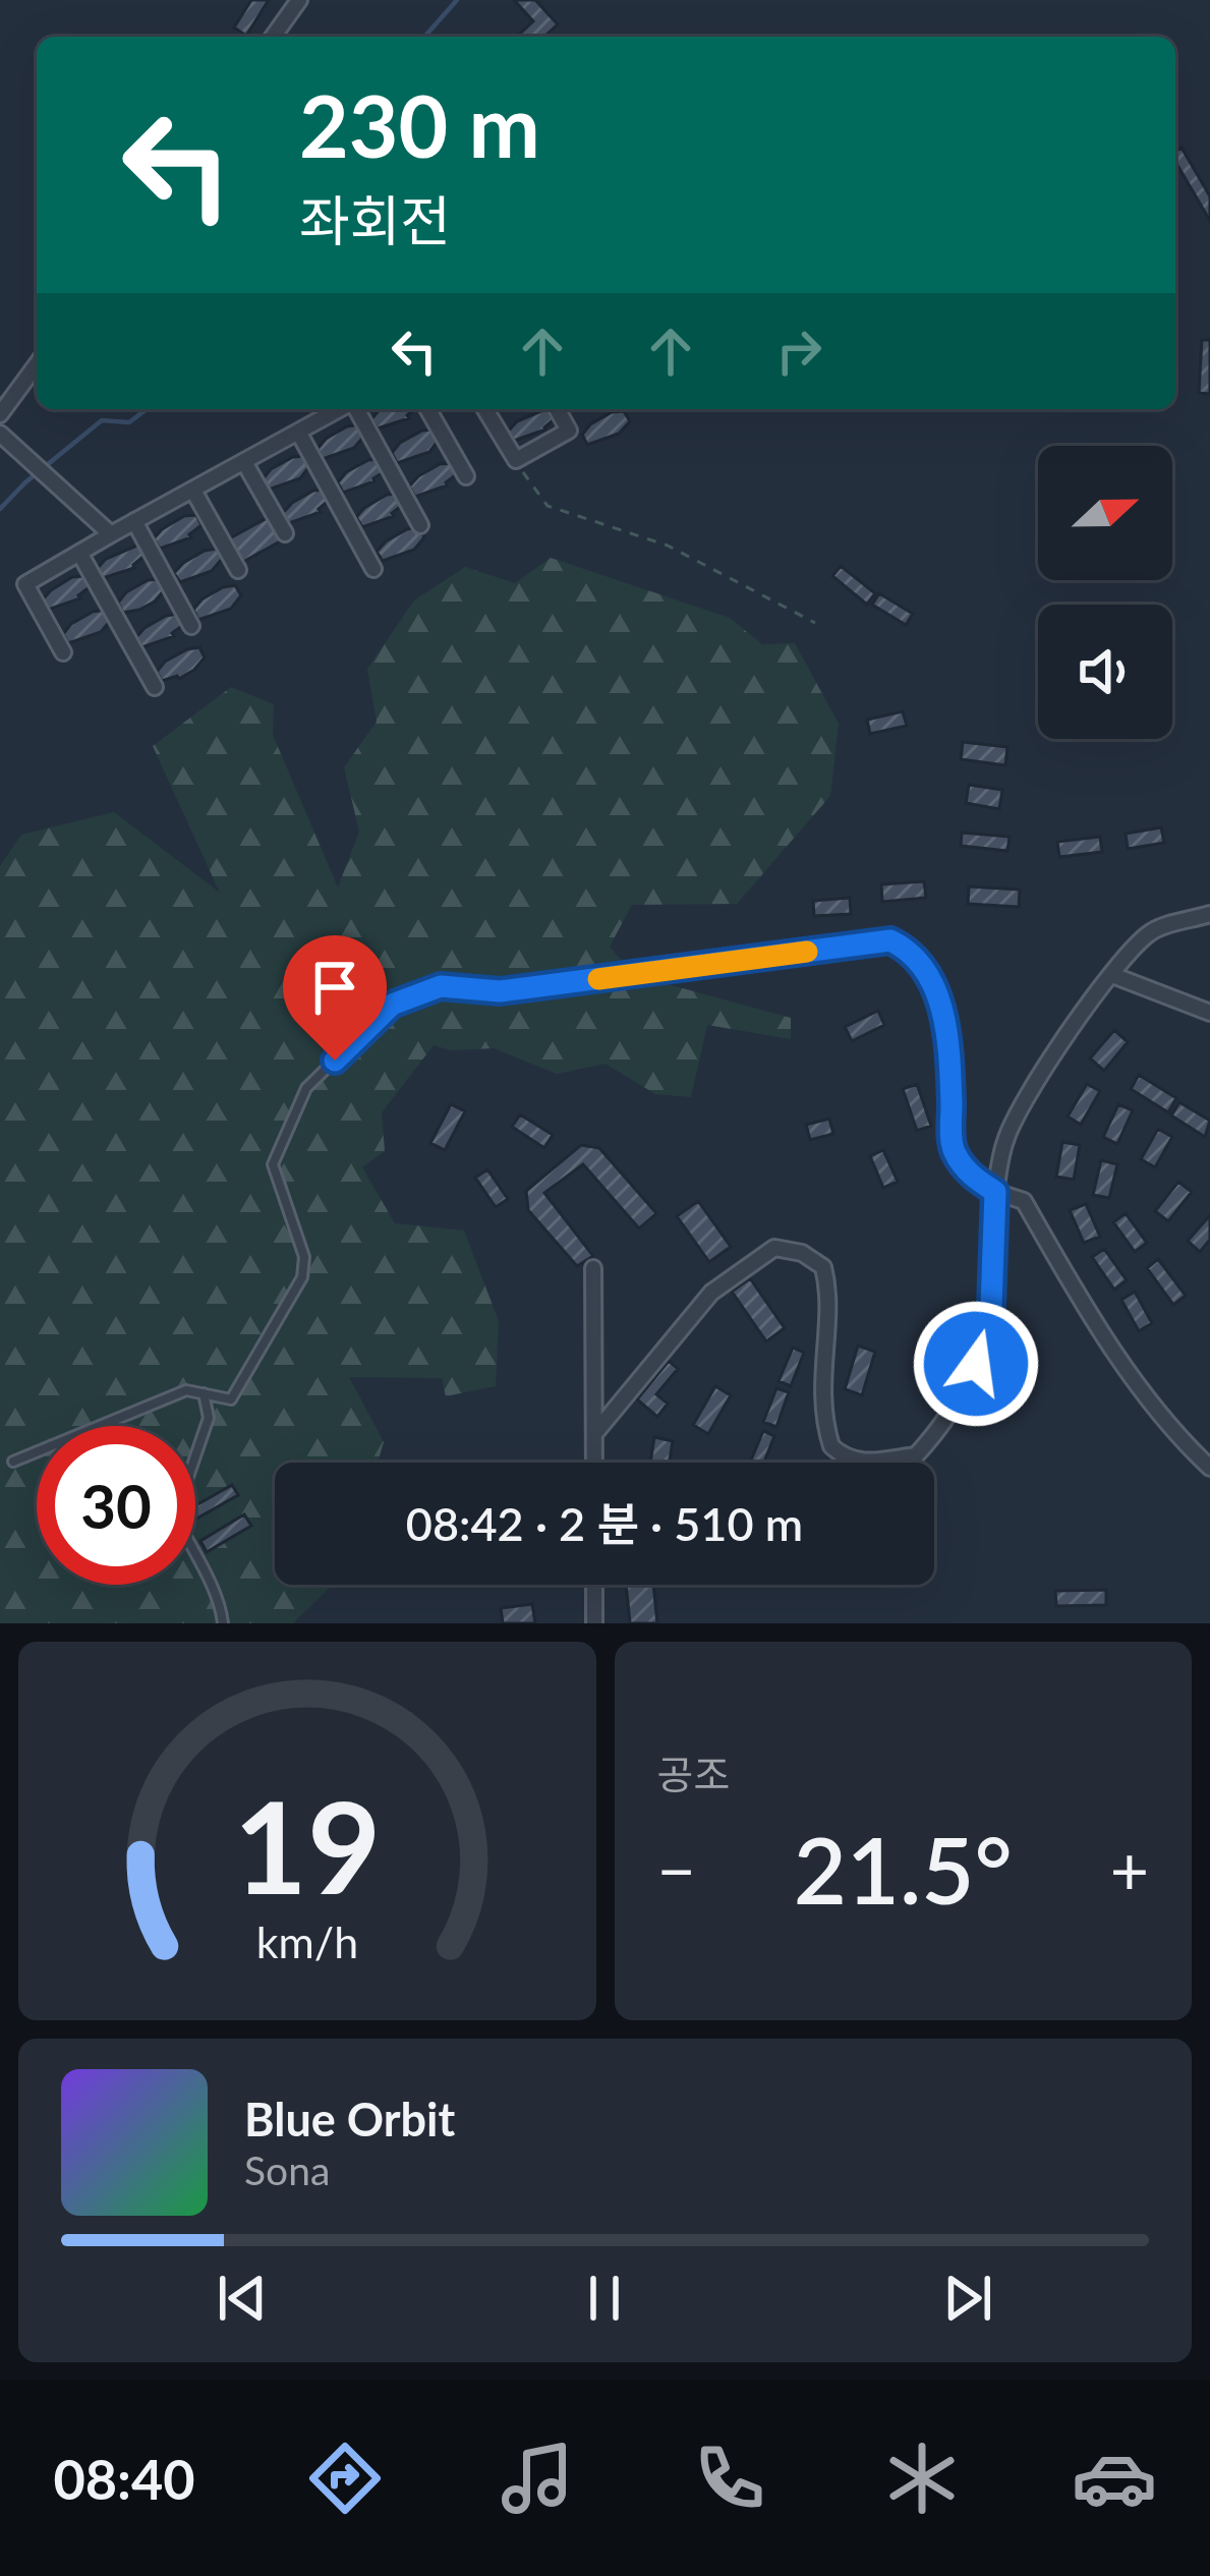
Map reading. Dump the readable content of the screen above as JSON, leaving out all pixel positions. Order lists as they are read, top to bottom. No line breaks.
{"north":"right","page":{"turn":["230 m","좌회전"],"limit":"30","trip":"08:42 · 2 분 · 510 m","tile":"공조","heat":["−","21.5°","+"],"song":["Blue Orbit","Sona"],"tabs":"08:40","gauge":["19","km/h"]}}
